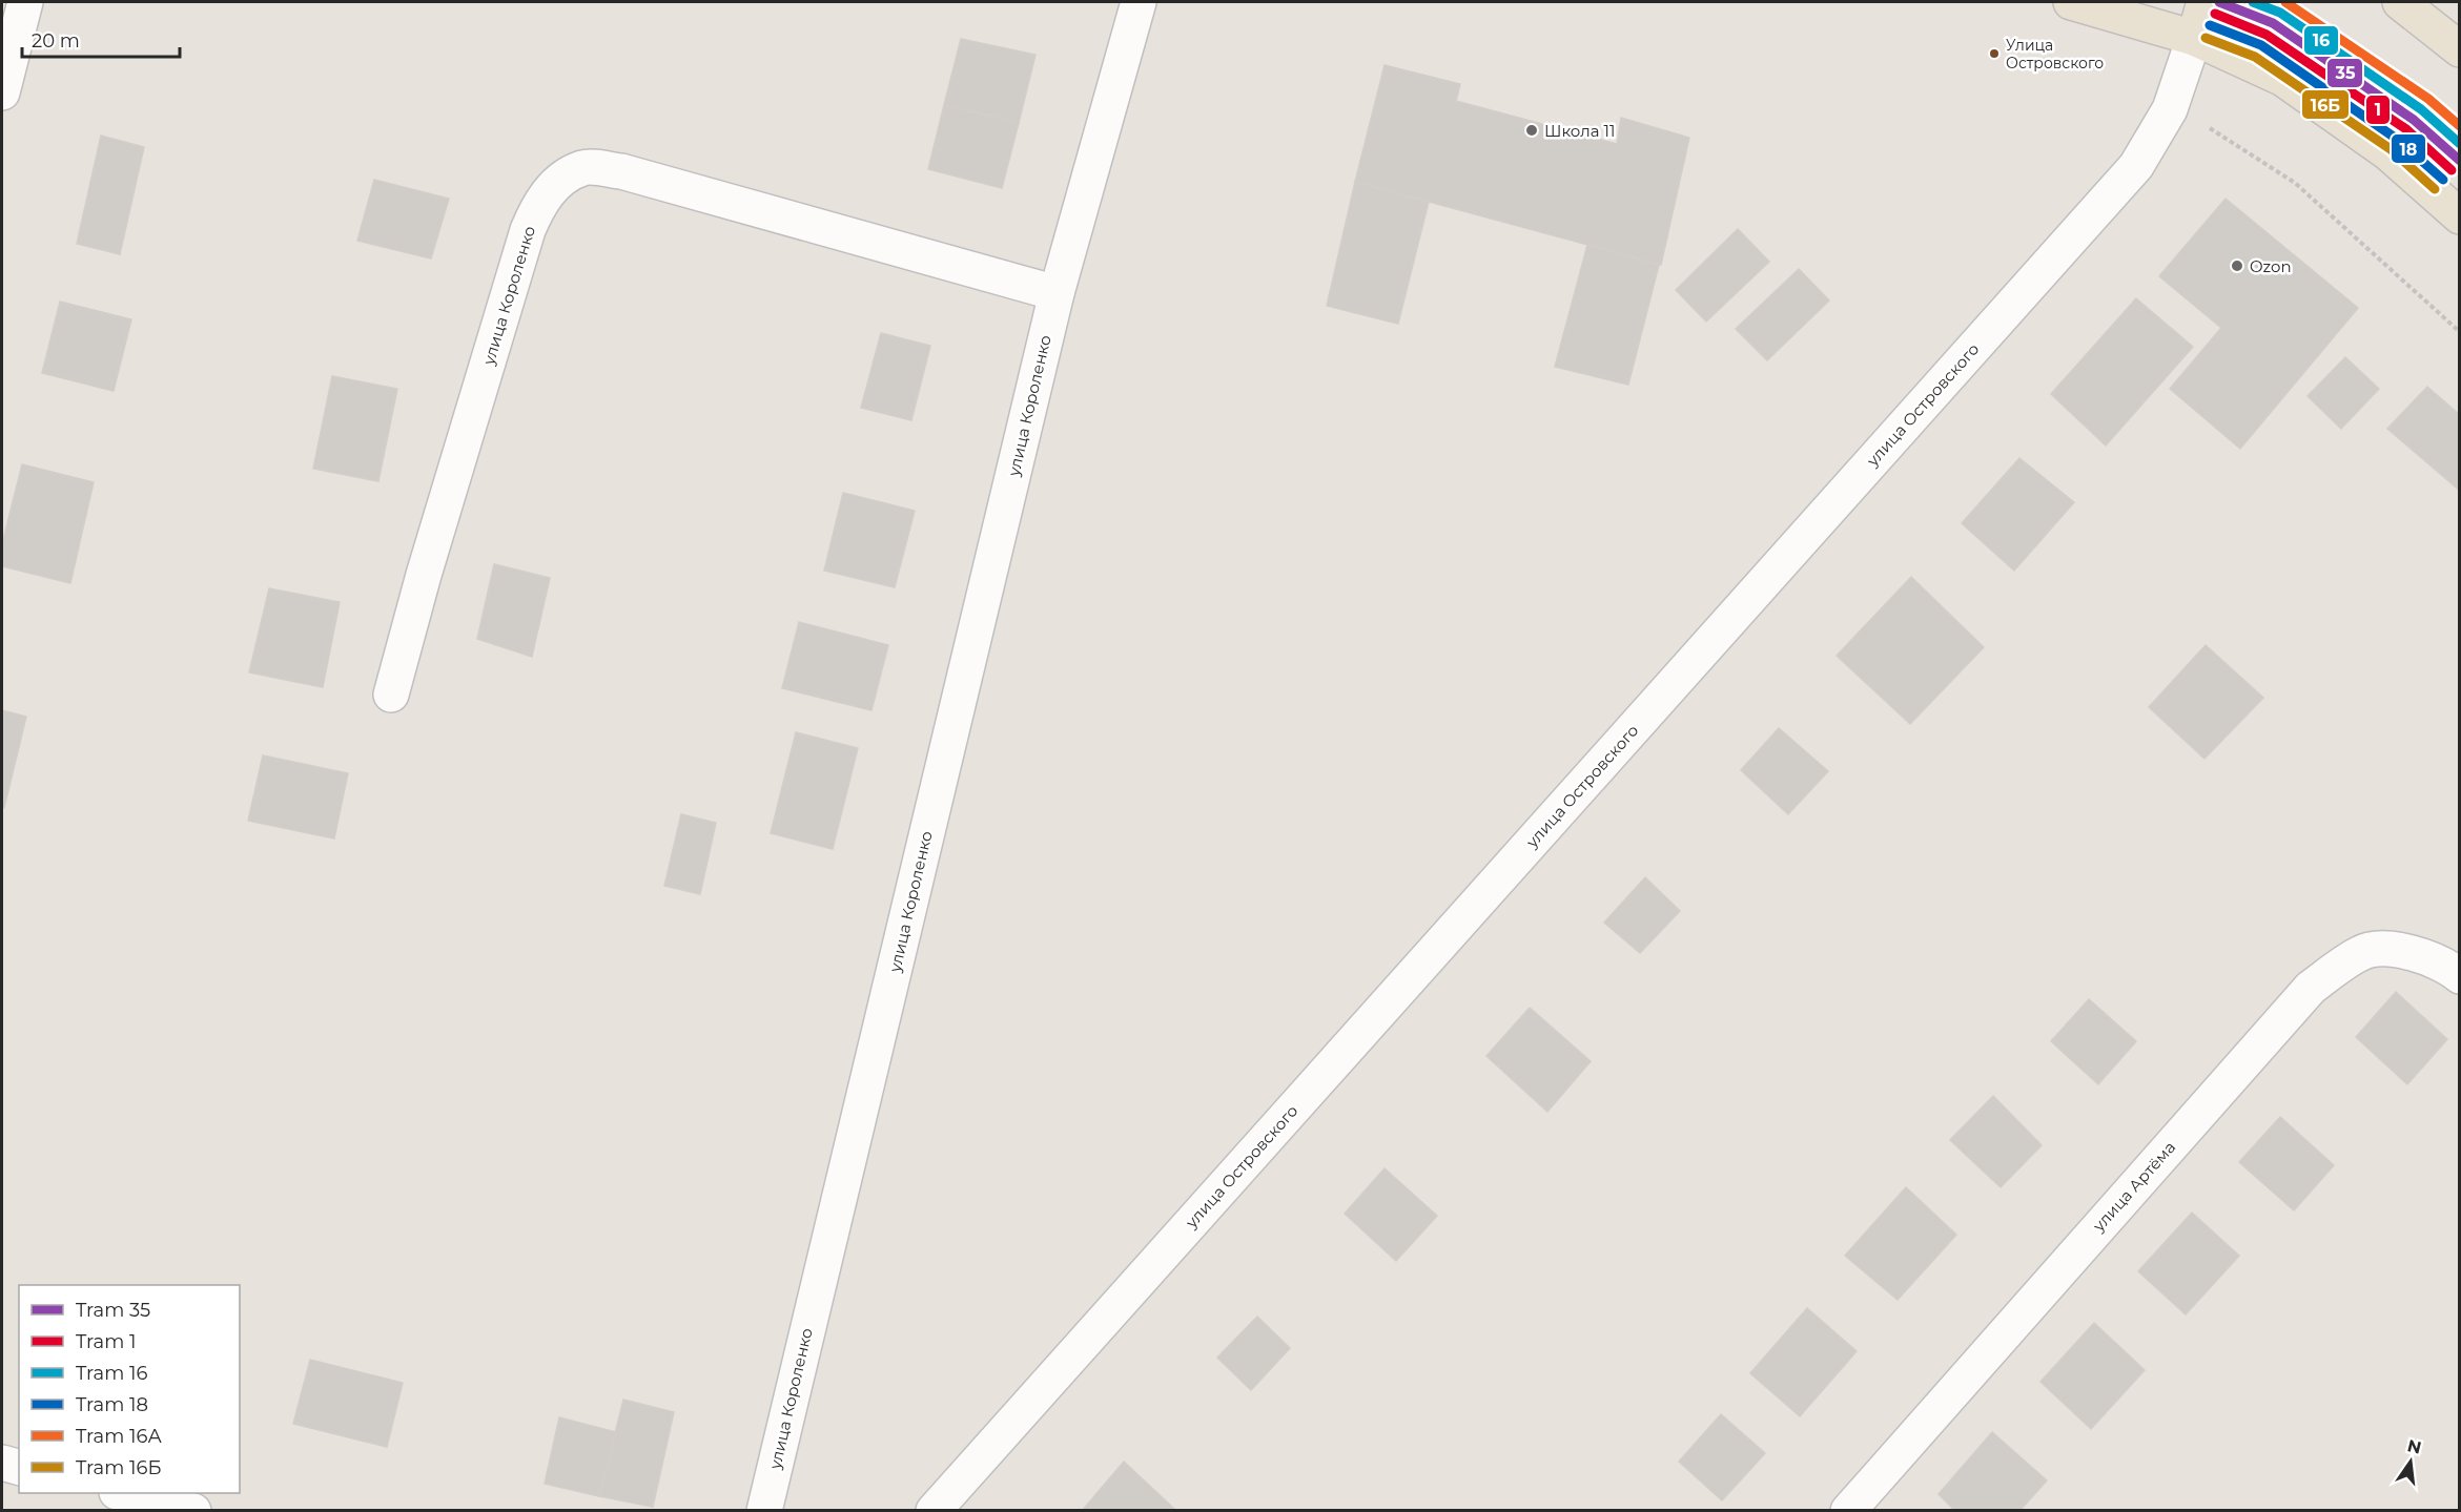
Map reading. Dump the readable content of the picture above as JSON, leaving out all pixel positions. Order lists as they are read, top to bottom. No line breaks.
{"streets":{"street":["улица Короленко","улица Островского","улица Артёма"]},"places":["Улица Островского","Школа 11","Ozon"],"lines":["tram line 35","tram line 16","tram line 16А","tram line 1","tram line 18","tram line 16Б"],"legend":["Tram 35","Tram 1","Tram 16","Tram 18","Tram 16А","Tram 16Б"],"scale_bar":"20 m","north":"top"}
